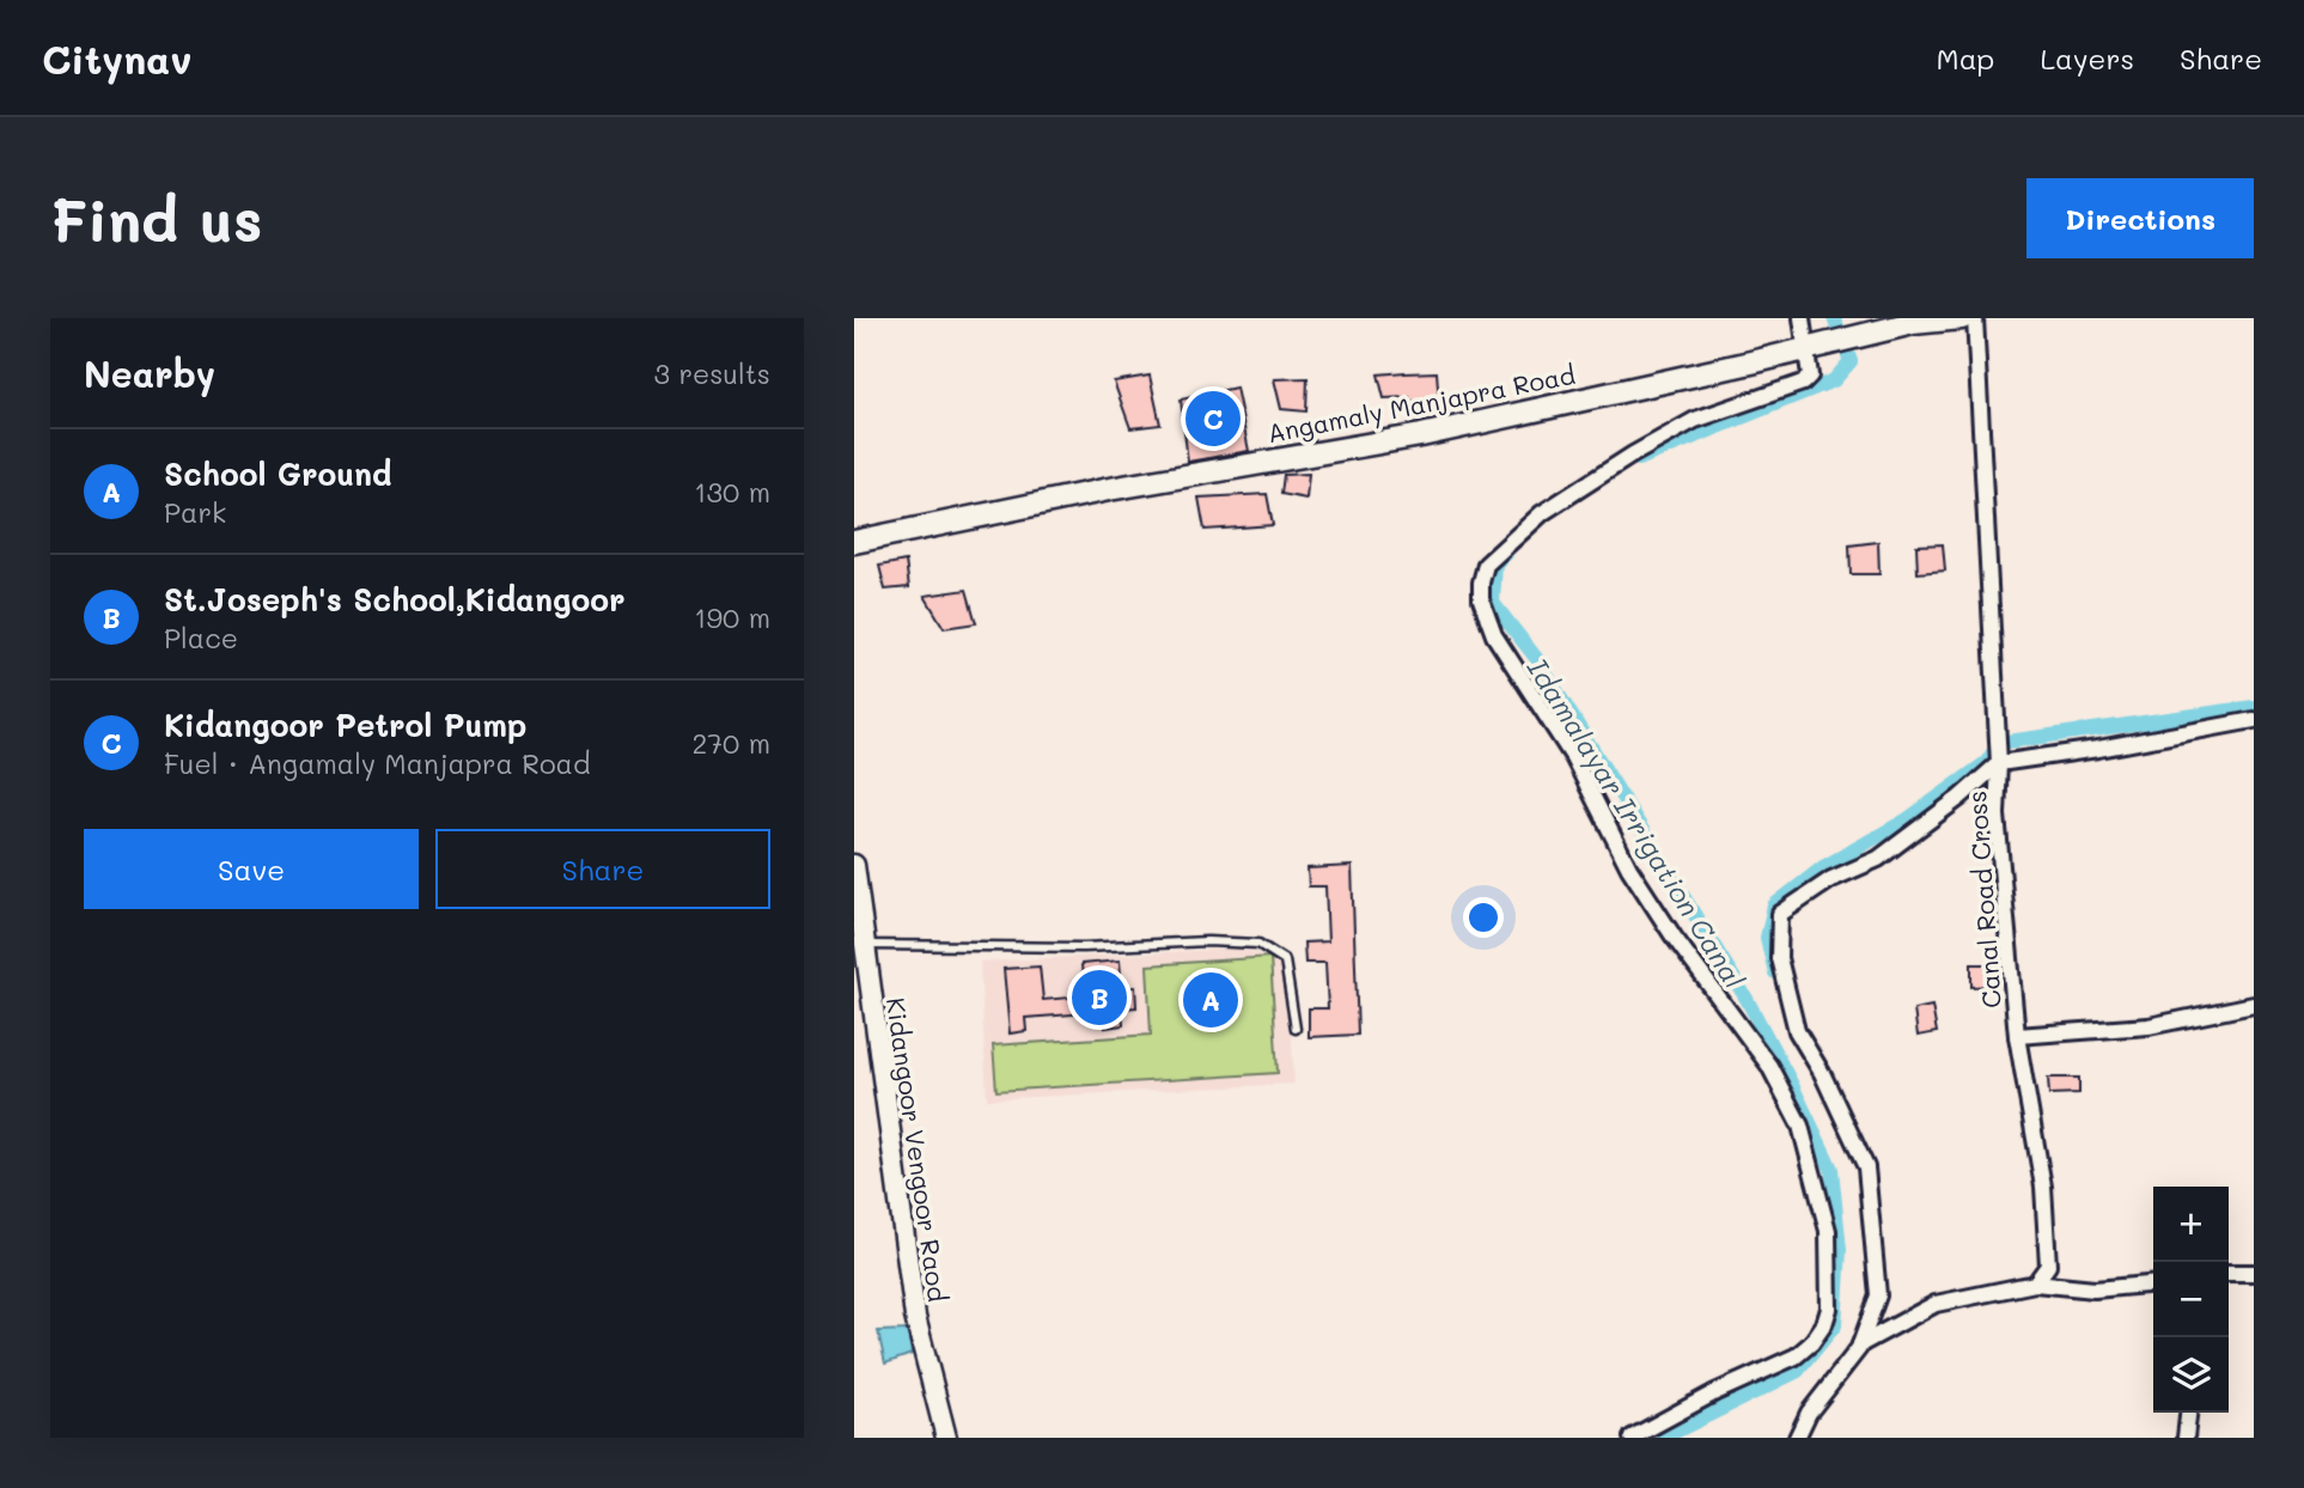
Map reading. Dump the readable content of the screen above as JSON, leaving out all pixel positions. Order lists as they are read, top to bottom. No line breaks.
{"streets":{"main road":["Angamaly Manjapra Road"],"street":["Canal Road Cross","Kidangoor Vengoor Raod"]},"water":["Idamalayar Irrigation Canal"],"page":{"header":"Citynav","nav":["Map","Layers","Share"],"buttons":["Directions",["Save","Share"]],"title":"Find us","heading":["Nearby","3 results"],"pins":["C","B","A"],"list":[{"mark":"A","name":"School Ground","note":"Park","value":"130 m"},{"mark":"B","name":"St.Joseph's School,Kidangoor","note":"Place","value":"190 m"},{"mark":"C","name":"Kidangoor Petrol Pump","note":"Fuel · Angamaly Manjapra Road","value":"270 m"}],"map_buttons":["+","−"]}}
